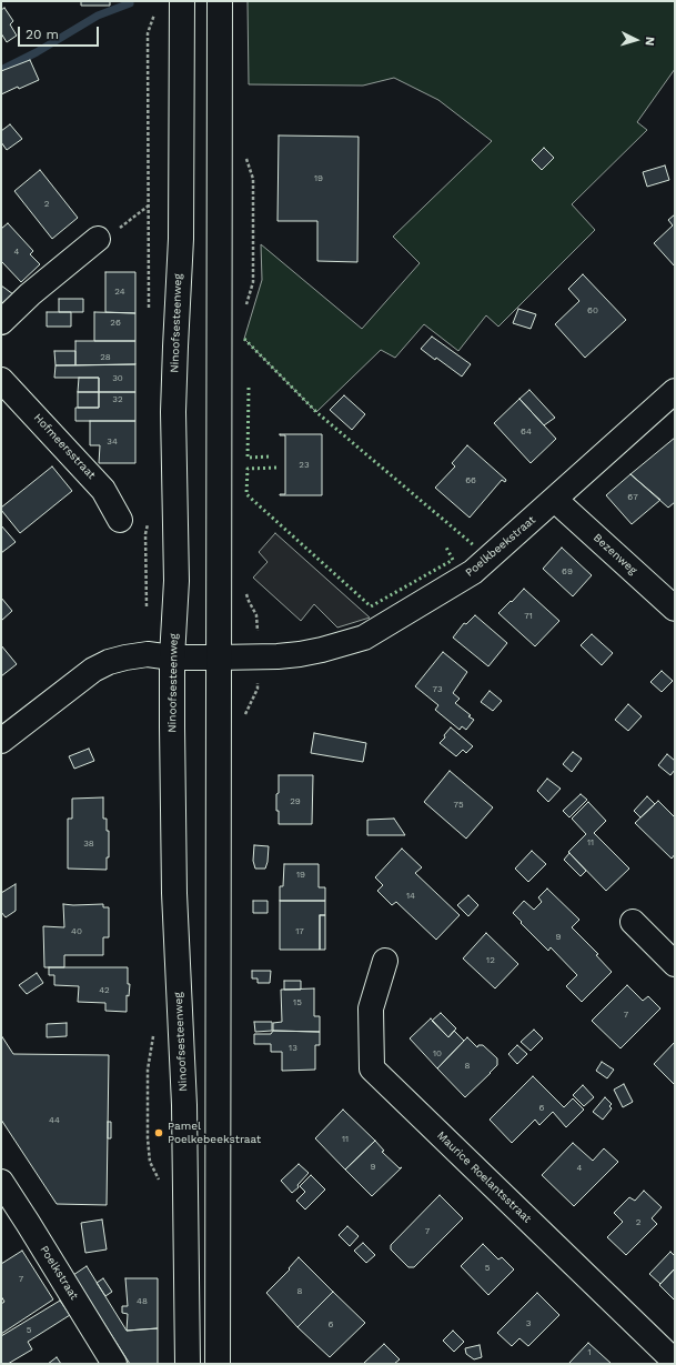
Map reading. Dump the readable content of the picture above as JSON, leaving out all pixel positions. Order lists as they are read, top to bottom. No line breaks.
{"streets":{"main road":["Ninoofsesteenweg","Hofmeersstraat","Poelkbeekstraat","Bezenweg","Maurice Roelantsstraat","Poelkstraat"]},"crossings":[["Ninoofsesteenweg","Poelkbeekstraat"],["Poelkbeekstraat","Bezenweg"]],"places":["Pamel Poelkebeekstraat"],"house_numbers":["19","2","4","24","60","26","28","30","32","64","34","23","66","67","69","71","73","29","75","11","38","19","14","40","17","9","12","42","15","7","13","10","8","6","44","11","9","4","2","7","5","7","8","48","3","6","5","1"],"scale_bar":"20 m","north":"right"}
